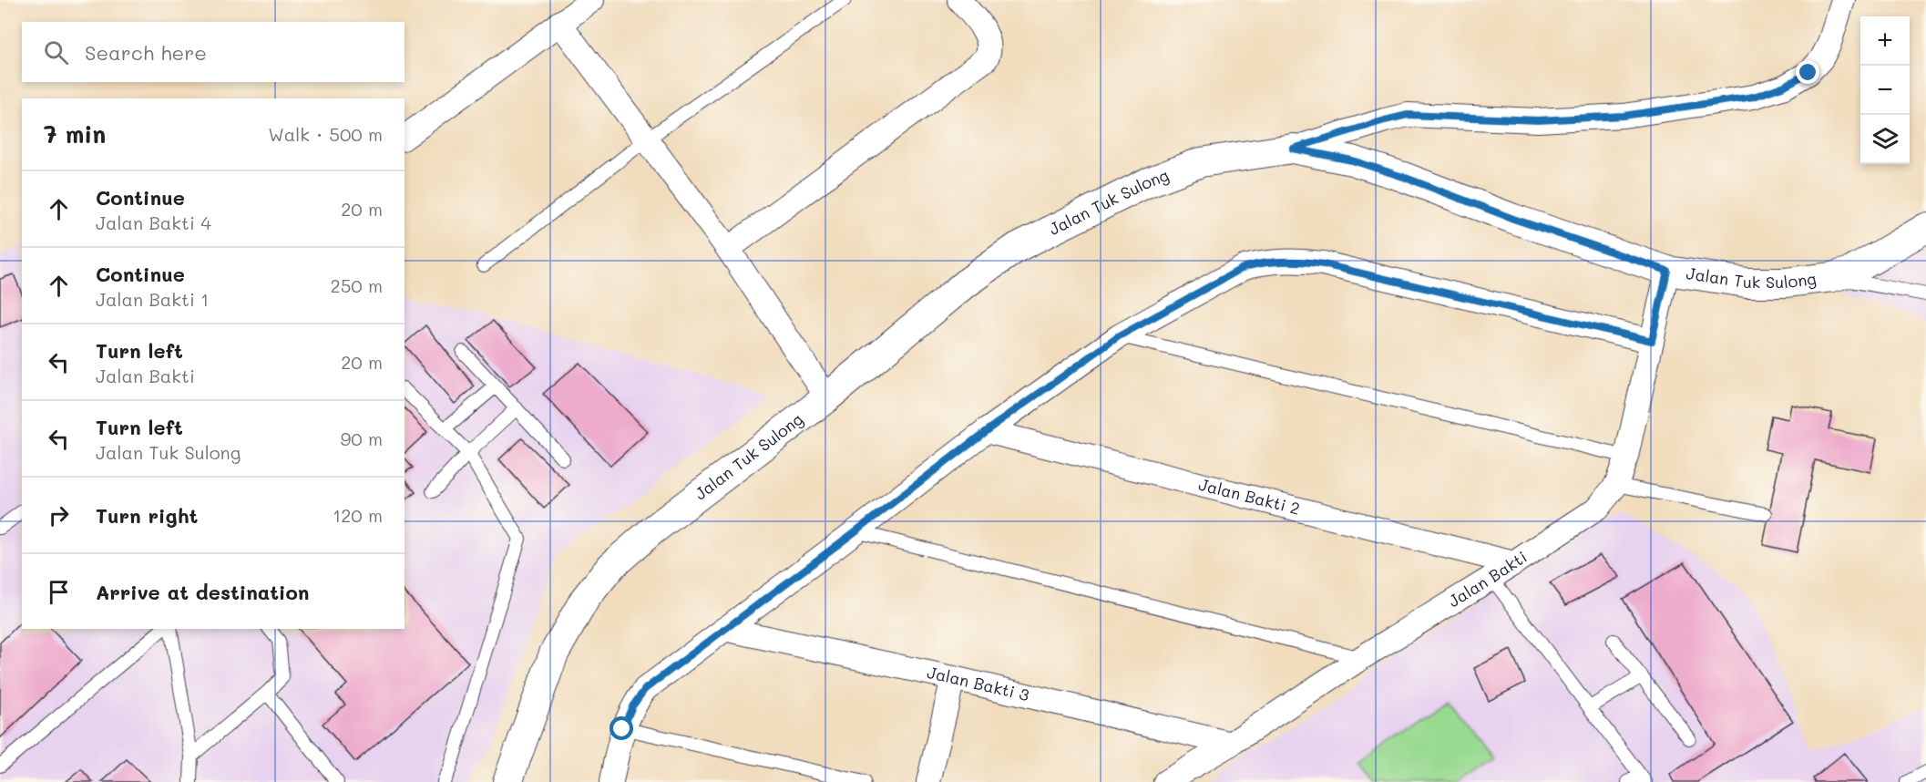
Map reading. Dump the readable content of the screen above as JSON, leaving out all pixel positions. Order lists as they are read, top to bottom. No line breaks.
{"streets":{"street":["Jalan Tuk Sulong","Jalan Bakti 2","Jalan Bakti","Jalan Bakti 3"]},"crossings":[["Jalan Tuk Sulong","Jalan Bakti"],["Jalan Bakti 2","Jalan Bakti"],["Jalan Bakti","Jalan Bakti 3"]],"page":{"map_buttons":["+","−"],"search":"Search here","heading":["7 min","Walk · 500 m"],"list":[["Continue","Jalan Bakti 4","20 m"],["Continue","Jalan Bakti 1","250 m"],["Turn left","Jalan Bakti","20 m"],["Turn left","Jalan Tuk Sulong","90 m"],["Turn right","120 m"],"Arrive at destination"]}}
